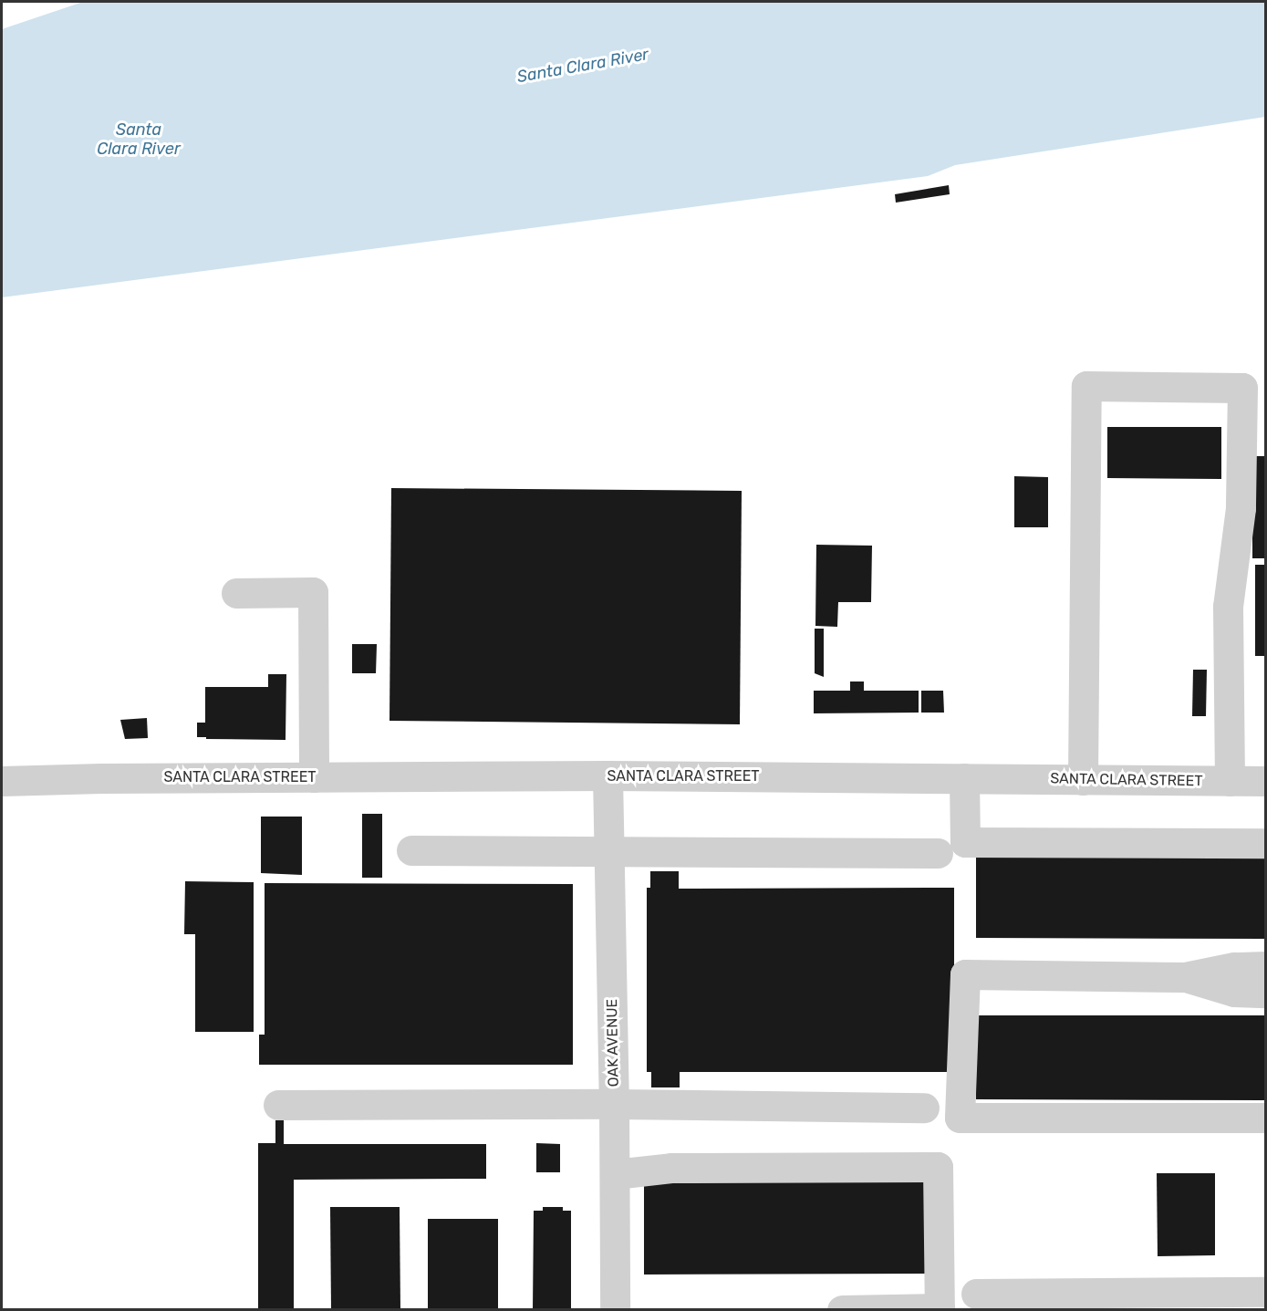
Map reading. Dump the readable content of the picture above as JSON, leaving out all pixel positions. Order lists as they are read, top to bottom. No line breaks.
{"streets":{"street":["SANTA CLARA STREET","OAK AVENUE"]},"crossings":[["SANTA CLARA STREET","OAK AVENUE"]],"water":["Santa Clara River"]}
